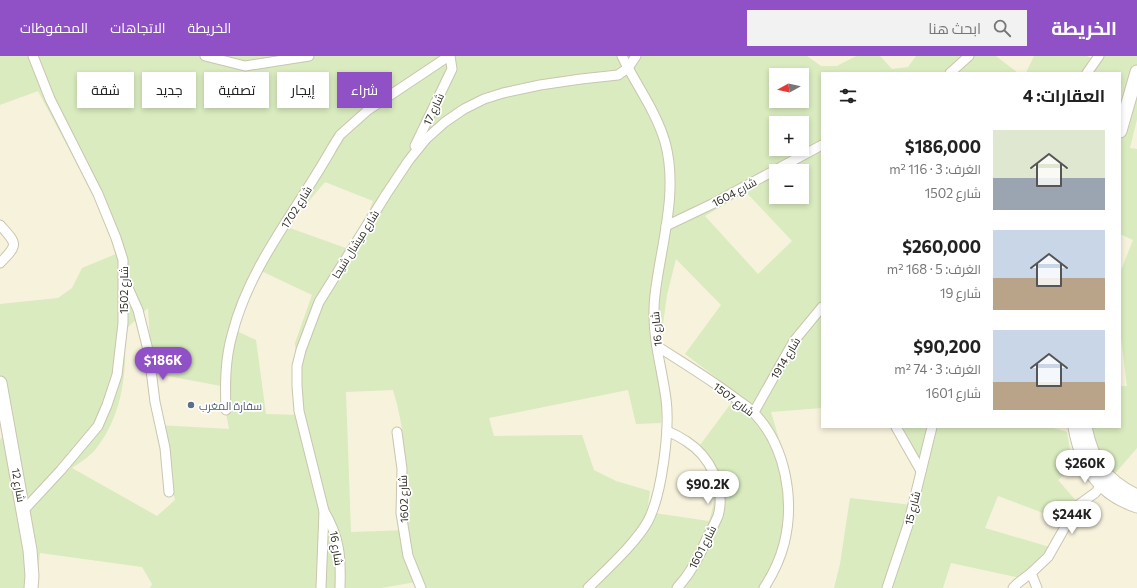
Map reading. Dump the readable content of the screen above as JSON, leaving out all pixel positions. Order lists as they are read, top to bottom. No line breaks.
{"streets":{"main road":["شارع 12"],"street":["شارع 17","شارع 1604","شارع 1702","شارع ميشال شيحا","شارع 1502","شارع 16","شارع 1914","شارع 1507","شارع 1602","شارع 15","شارع 1601"]},"crossings":[["شارع 17","شارع 1702"],["شارع 17","شارع ميشال شيحا"],["شارع 1604","شارع 16"],["شارع ميشال شيحا","شارع 16"],["شارع 1502","شارع 12"],["شارع 16","شارع 1507"],["شارع 16","شارع 1601"],["شارع 1914","شارع 1507"]],"places":["سفارة المغرب"],"north":"left","page":{"header":"الخريطة","search":"ابحث هنا","nav":["الخريطة","الاتجاهات","المحفوظات"],"map_buttons":["+","−"],"chip":["شراء","إيجار","تصفية","جديد","شقة"],"heading":"العقارات: 4","list":[{"name":"$186,000","note":"الغرف: 3 · 116 m² · شارع 1502"},{"name":"$260,000","note":"الغرف: 5 · 168 m² · شارع 19"},{"name":"$90,200","note":"الغرف: 3 · 74 m² · شارع 1601"}],"price":["$186K","$260K","$90.2K","$244K"]}}
